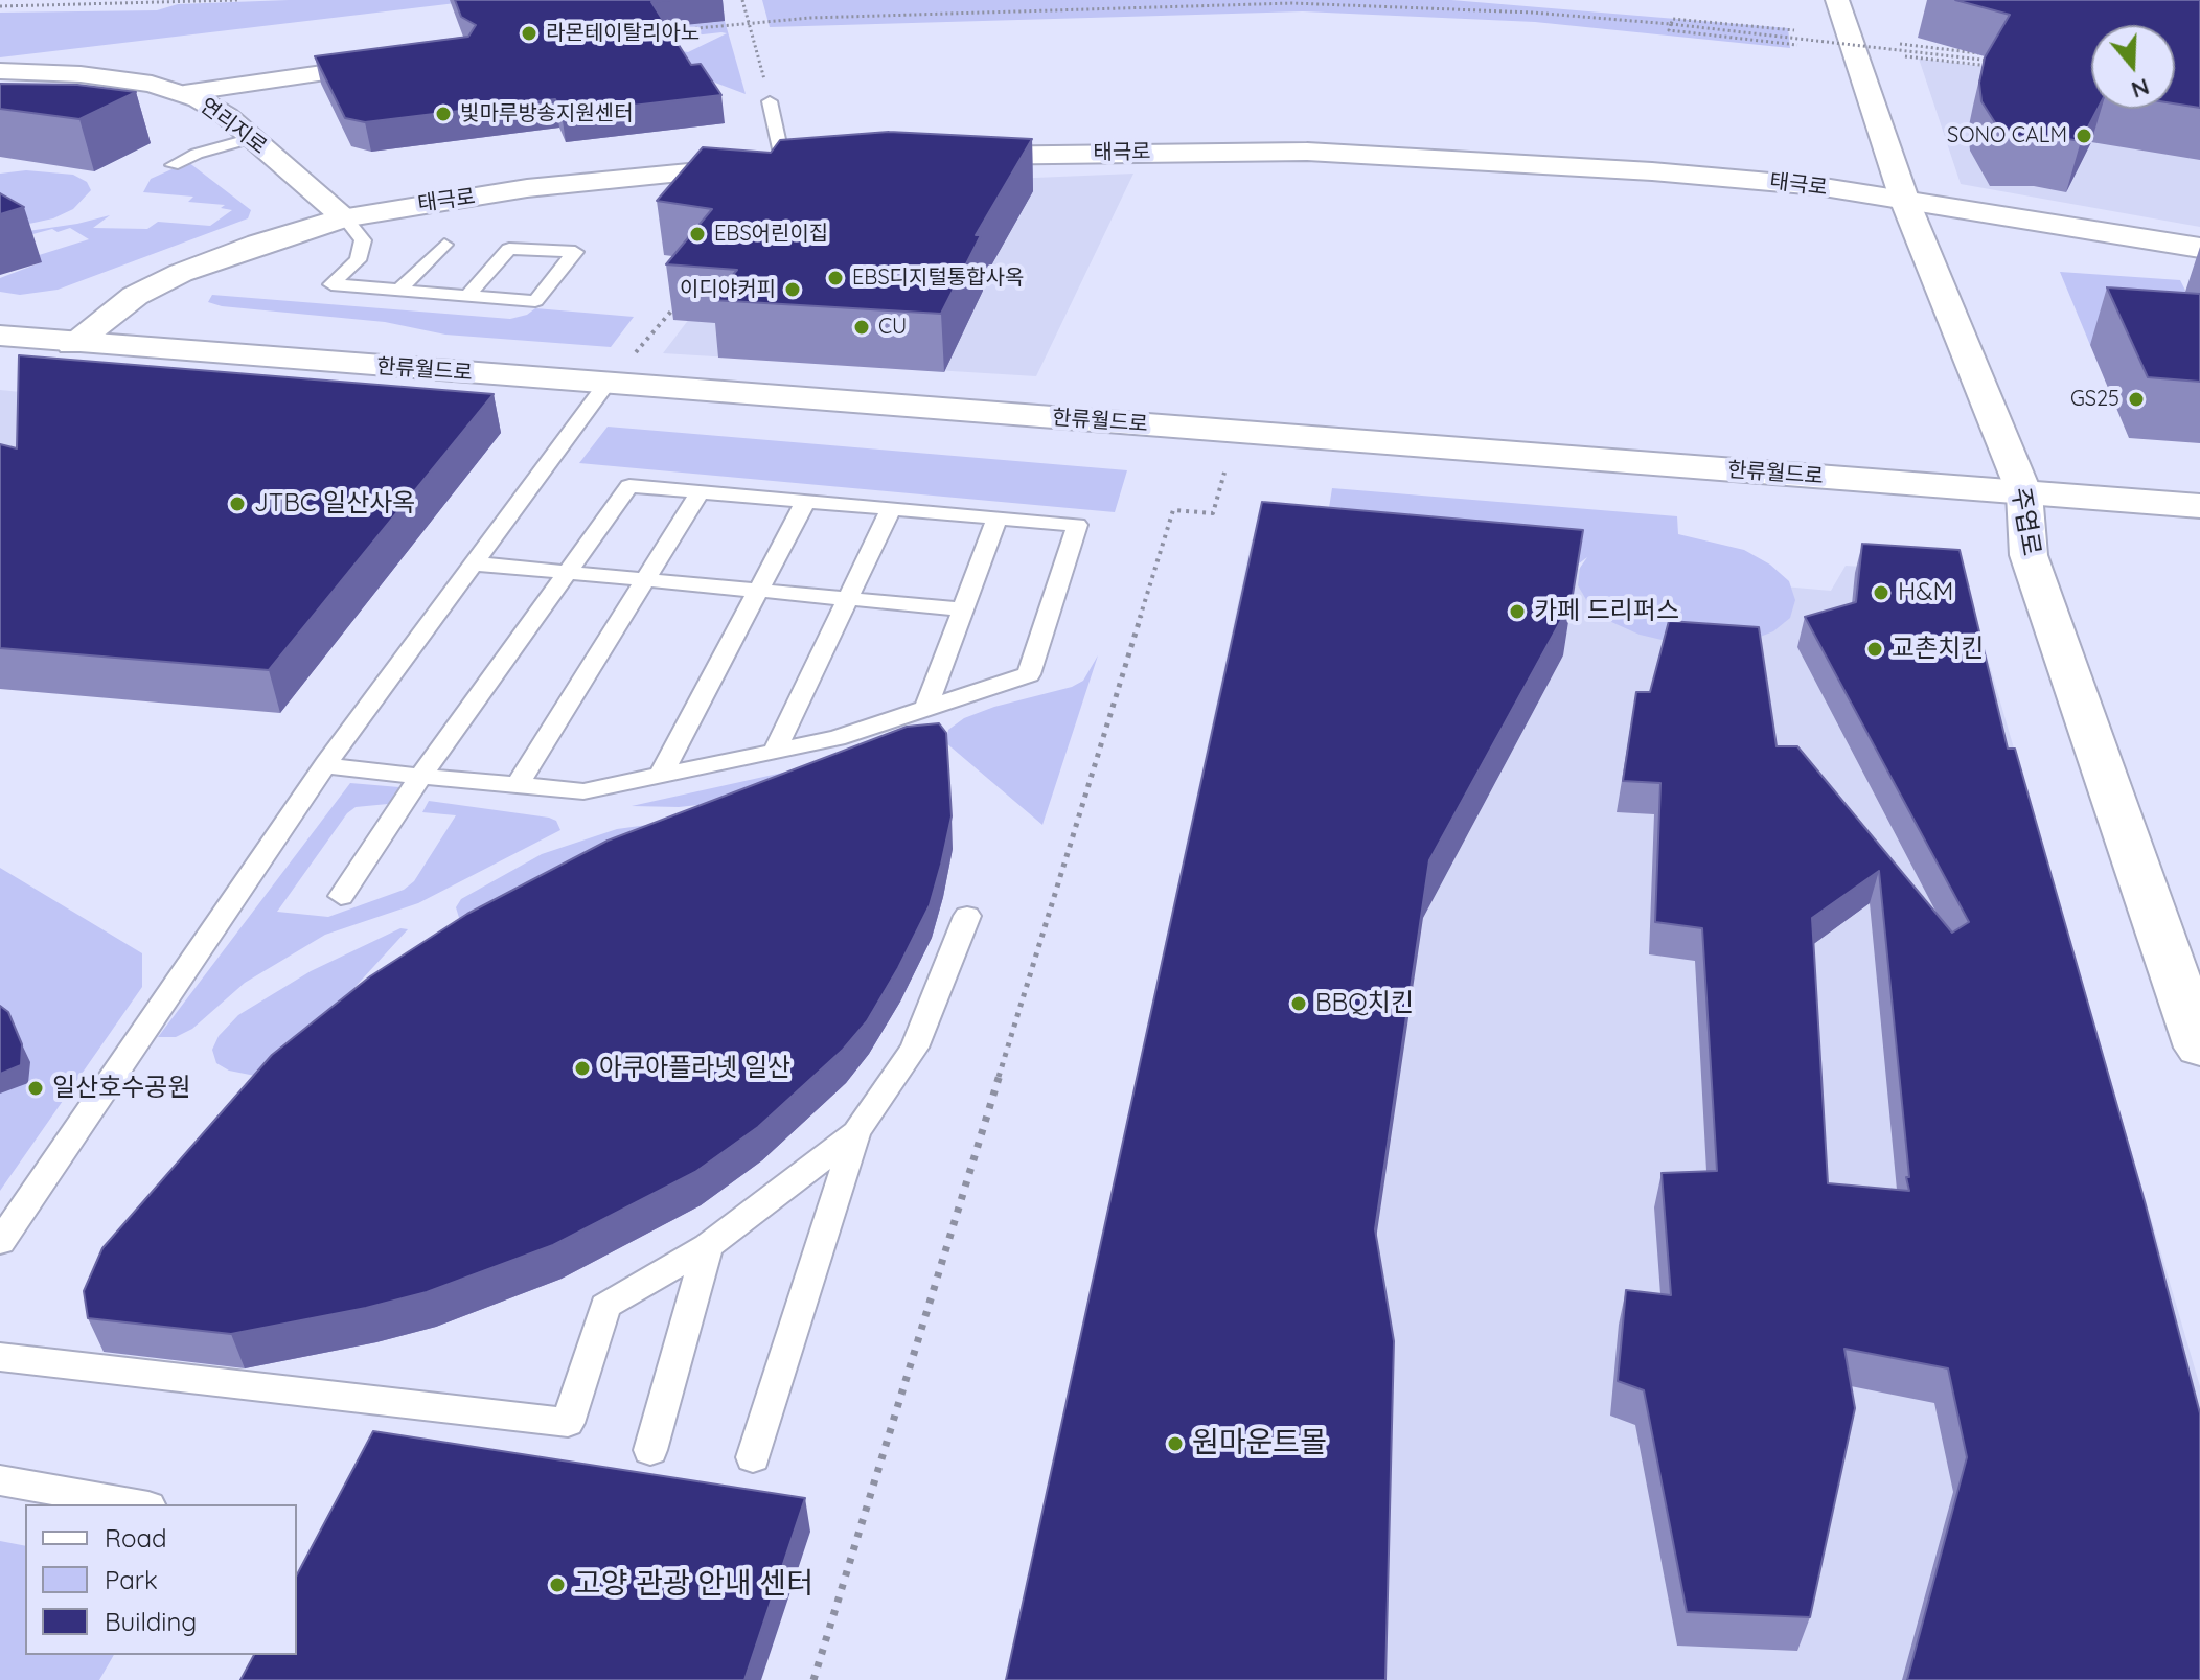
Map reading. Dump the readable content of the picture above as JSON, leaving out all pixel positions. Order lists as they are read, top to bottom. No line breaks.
{"streets":{"street":["연리지로","태극로","한류월드로","주엽로"]},"crossings":[["연리지로","태극로"],["태극로","한류월드로"],["태극로","주엽로"],["한류월드로","주엽로"]],"places":["라몬테이탈리아노","빛마루방송지원센터","SONO CALM","EBS어린이집","EBS디지털통합사옥","이디야커피","CU","GS25","JTBC 일산사옥","H&M","카페 드리퍼스","교촌치킨","BBQ치킨","아쿠아플라넷 일산","일산호수공원","원마운트몰","고양 관광 안내 센터"],"legend":["Road","Park","Building"],"north":"bottom"}
